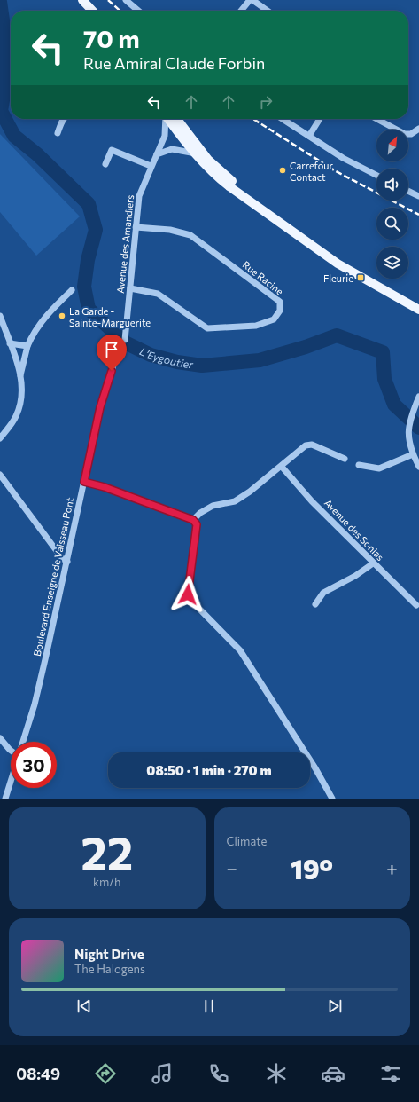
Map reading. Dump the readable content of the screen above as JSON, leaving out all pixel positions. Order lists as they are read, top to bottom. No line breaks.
{"streets":{"street":["Avenue des Amandiers","Rue Racine","Avenue des Sonias","Boulevard Enseigne de Vaisseau Pont"]},"crossings":[["Avenue des Amandiers","Rue Racine"]],"water":["L'Eygoutier"],"places":{"other":["Carrefour Contact","La Garde - Sainte-Marguerite"],"transit":["Fleurie"]},"north":"top right","page":{"turn":["70 m","Rue Amiral Claude Forbin"],"limit":"30","trip":"08:50 · 1 min · 270 m","tile":[["22","km/h"],"Climate"],"heat":["−","19°","+"],"song":["Night Drive","The Halogens"],"tabs":"08:49"}}
